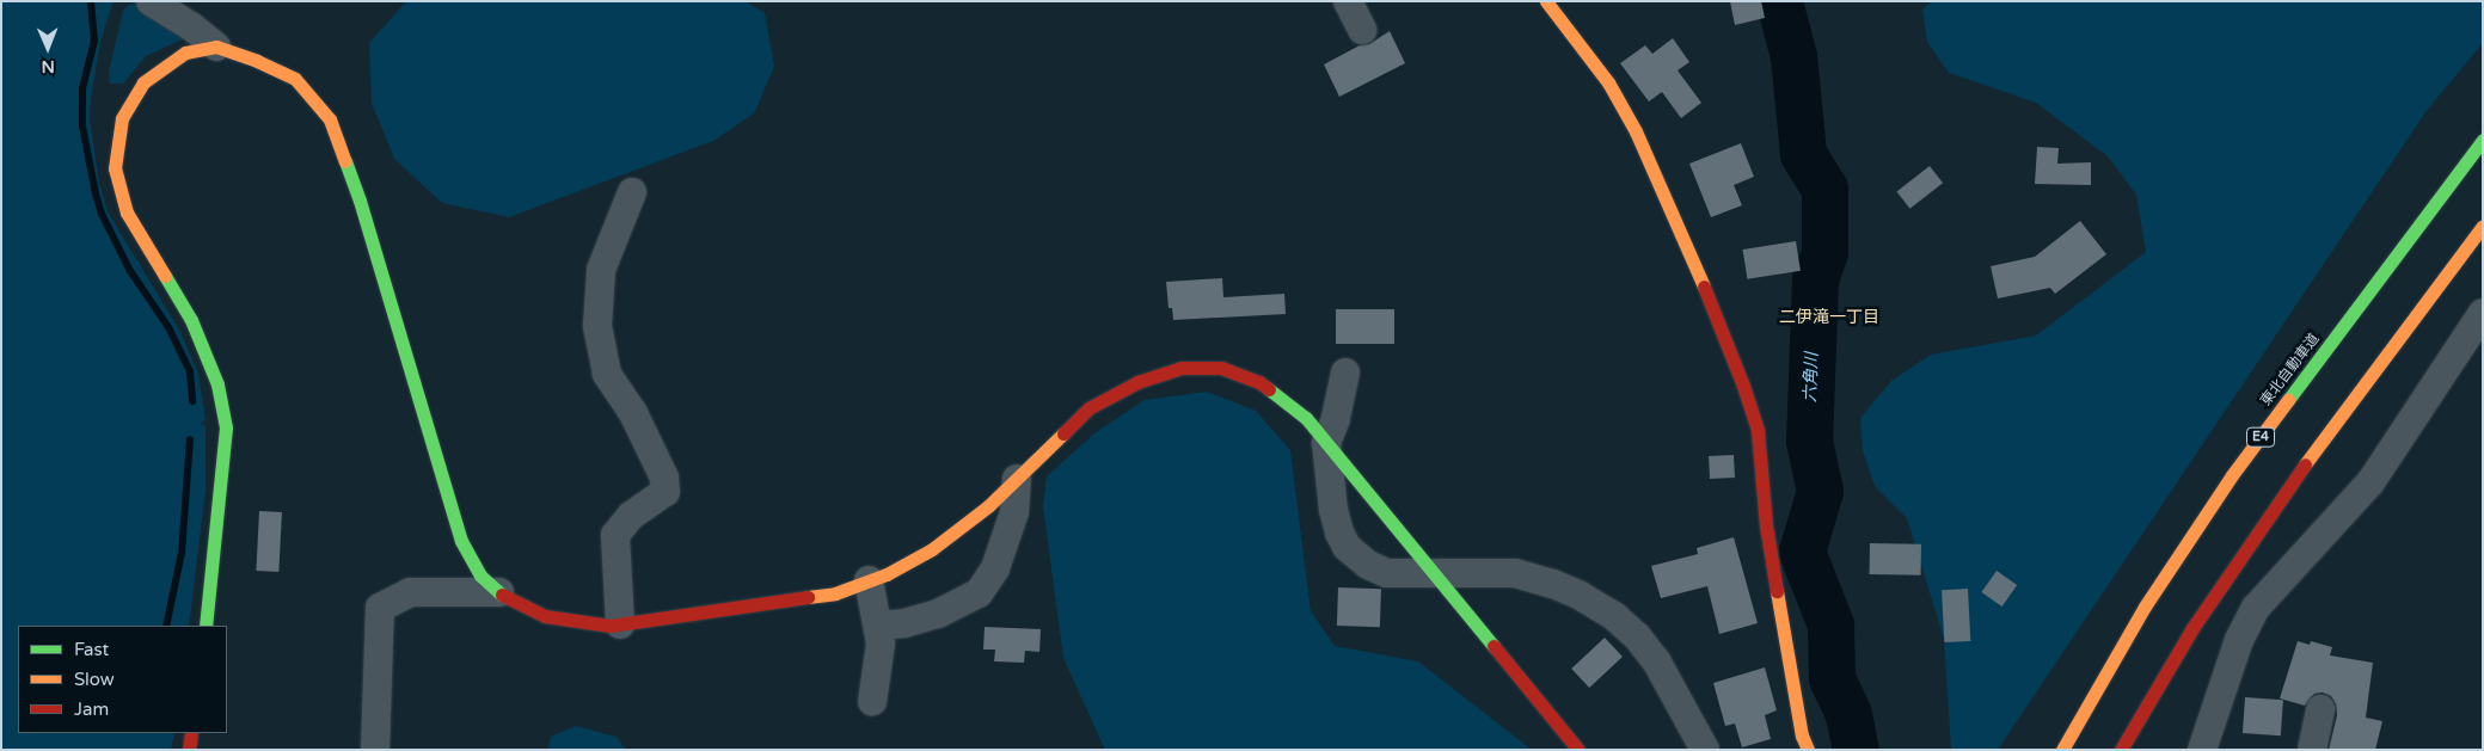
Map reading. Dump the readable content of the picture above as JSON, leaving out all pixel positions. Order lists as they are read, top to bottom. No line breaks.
{"streets":{"main road":["東北自動車道","E4"]},"districts":["二伊滝一丁目"],"water":["六角川"],"legend":["Fast","Slow","Jam"],"north":"bottom"}
